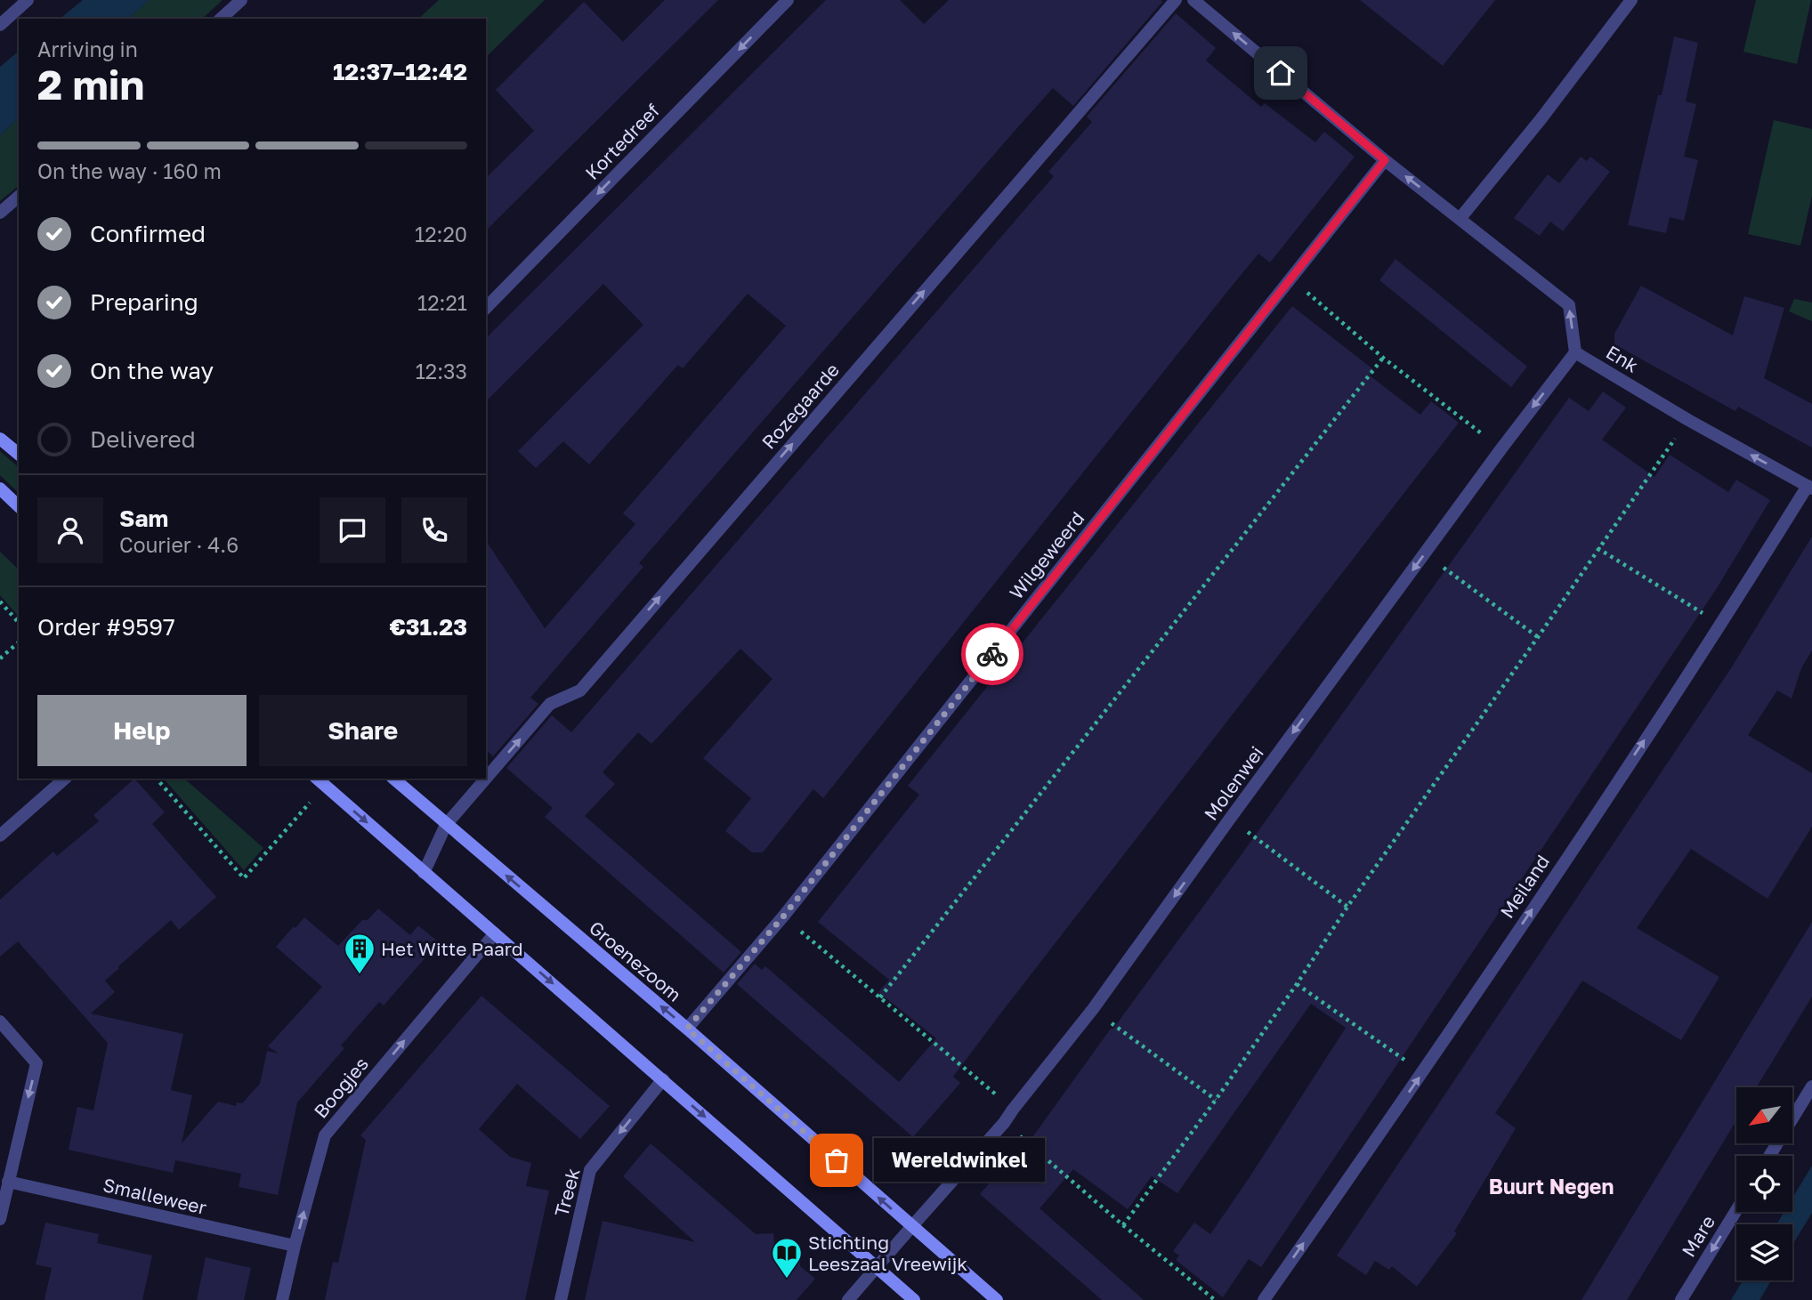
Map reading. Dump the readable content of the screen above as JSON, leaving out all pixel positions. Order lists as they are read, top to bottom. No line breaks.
{"streets":{"street":["Kortedreef","Enk","Rozegaarde","Wilgeweerd","Molenwei","Meiland","Groenezoom","Boogjes","Treek","Smalleweer","Mare"]},"crossings":[["Enk","Wilgeweerd"],["Enk","Molenwei"],["Enk","Meiland"],["Rozegaarde","Groenezoom"],["Wilgeweerd","Groenezoom"],["Molenwei","Groenezoom"],["Boogjes","Smalleweer"]],"one_way":["Kortedreef","Enk","Rozegaarde","Molenwei","Meiland","Boogjes","Treek","Mare"],"districts":["Buurt Negen"],"places":{"building":["Het Witte Paard"],"other":["Wereldwinkel"],"library":["Stichting Leeszaal Vreewijk"]},"north":"bottom left","page":{"heading":["2 min","Arriving in","12:37–12:42"],"panel":["Sam","Courier · 4.6","Order #9597","€31.23"],"bar":"On the way · 160 m","list":[["Confirmed","12:20"],["Preparing","12:21"],["On the way","12:33"],"Delivered"],"buttons":["Help","Share"],"bubble":"Wereldwinkel"}}
